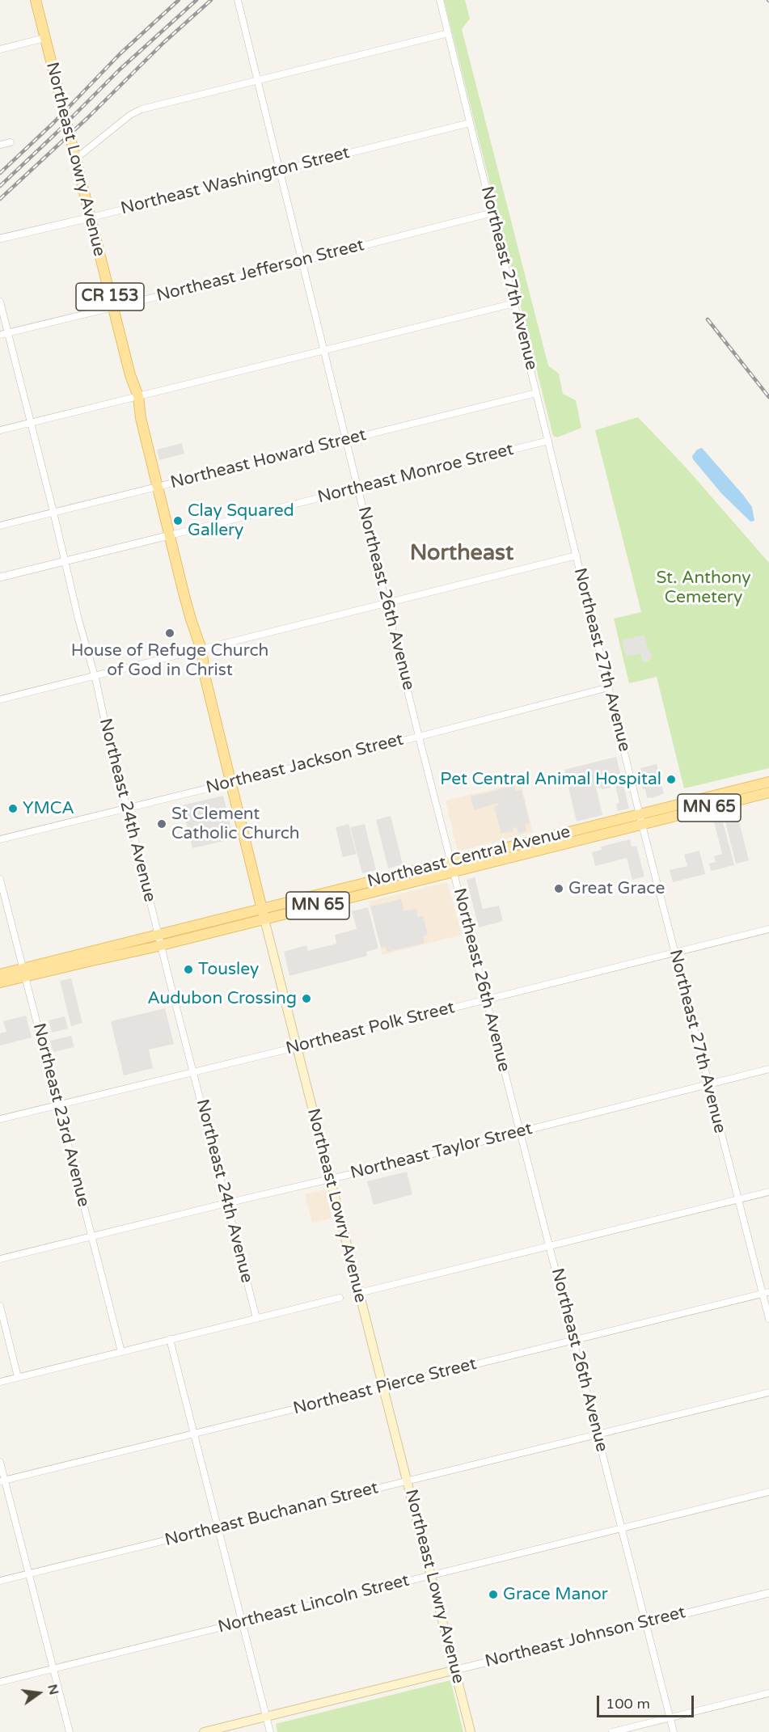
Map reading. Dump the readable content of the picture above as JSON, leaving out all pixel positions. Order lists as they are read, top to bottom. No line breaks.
{"streets":{"main road":["Northeast Lowry Avenue","CR 153","MN 65","Northeast Central Avenue","Northeast Johnson Street"],"street":["Northeast Washington Street","Northeast Jefferson Street","Northeast 27th Avenue","Northeast Howard Street","Northeast Monroe Street","Northeast 26th Avenue","Northeast Jackson Street","Northeast 24th Avenue","Northeast Polk Street","Northeast 23rd Avenue","Northeast Taylor Street","Northeast Pierce Street","Northeast Buchanan Street","Northeast Lincoln Street"]},"crossings":[["Northeast Lowry Avenue","Northeast Washington Street"],["Northeast Lowry Avenue","Northeast Jefferson Street"],["Northeast Lowry Avenue","Northeast Howard Street"],["Northeast Lowry Avenue","Northeast Monroe Street"],["Northeast Lowry Avenue","Northeast Jackson Street"],["Northeast Lowry Avenue","Northeast Central Avenue"],["Northeast Lowry Avenue","Northeast Polk Street"],["Northeast Lowry Avenue","Northeast Taylor Street"],["Northeast Lowry Avenue","Northeast Pierce Street"],["Northeast Lowry Avenue","Northeast Buchanan Street"],["Northeast Lowry Avenue","Northeast Lincoln Street"],["Northeast Lowry Avenue","Northeast Johnson Street"],["Northeast Washington Street","Northeast 27th Avenue"],["Northeast Washington Street","Northeast 26th Avenue"],["Northeast Jefferson Street","Northeast 27th Avenue"],["Northeast Jefferson Street","Northeast 26th Avenue"],["Northeast Jefferson Street","Northeast 24th Avenue"],["Northeast 27th Avenue","Northeast Howard Street"],["Northeast 27th Avenue","Northeast Monroe Street"],["Northeast 27th Avenue","Northeast Jackson Street"],["Northeast 27th Avenue","Northeast Central Avenue"],["Northeast 27th Avenue","Northeast Polk Street"],["Northeast 27th Avenue","Northeast Taylor Street"],["Northeast 27th Avenue","Northeast Pierce Street"],["Northeast Howard Street","Northeast 26th Avenue"],["Northeast Howard Street","Northeast 24th Avenue"],["Northeast Monroe Street","Northeast 26th Avenue"],["Northeast Monroe Street","Northeast 24th Avenue"],["Northeast 26th Avenue","Northeast Jackson Street"],["Northeast 26th Avenue","Northeast Central Avenue"],["Northeast 26th Avenue","Northeast Polk Street"],["Northeast 26th Avenue","Northeast Taylor Street"],["Northeast 26th Avenue","Northeast Pierce Street"],["Northeast 26th Avenue","Northeast Buchanan Street"],["Northeast 26th Avenue","Northeast Lincoln Street"],["Northeast 26th Avenue","Northeast Johnson Street"],["Northeast Jackson Street","Northeast 24th Avenue"],["Northeast 24th Avenue","Northeast Central Avenue"],["Northeast 24th Avenue","Northeast Polk Street"],["Northeast 24th Avenue","Northeast Taylor Street"],["Northeast Central Avenue","Northeast 23rd Avenue"],["Northeast Polk Street","Northeast 23rd Avenue"],["Northeast 23rd Avenue","Northeast Taylor Street"]],"districts":["Northeast"],"parks":["St. Anthony Cemetery"],"places":["Clay Squared Gallery","House of Refuge Church of God in Christ","Pet Central Animal Hospital","YMCA","St Clement Catholic Church","Great Grace","Tousley","Audubon Crossing","Grace Manor"],"scale_bar":"100 m","north":"right"}
